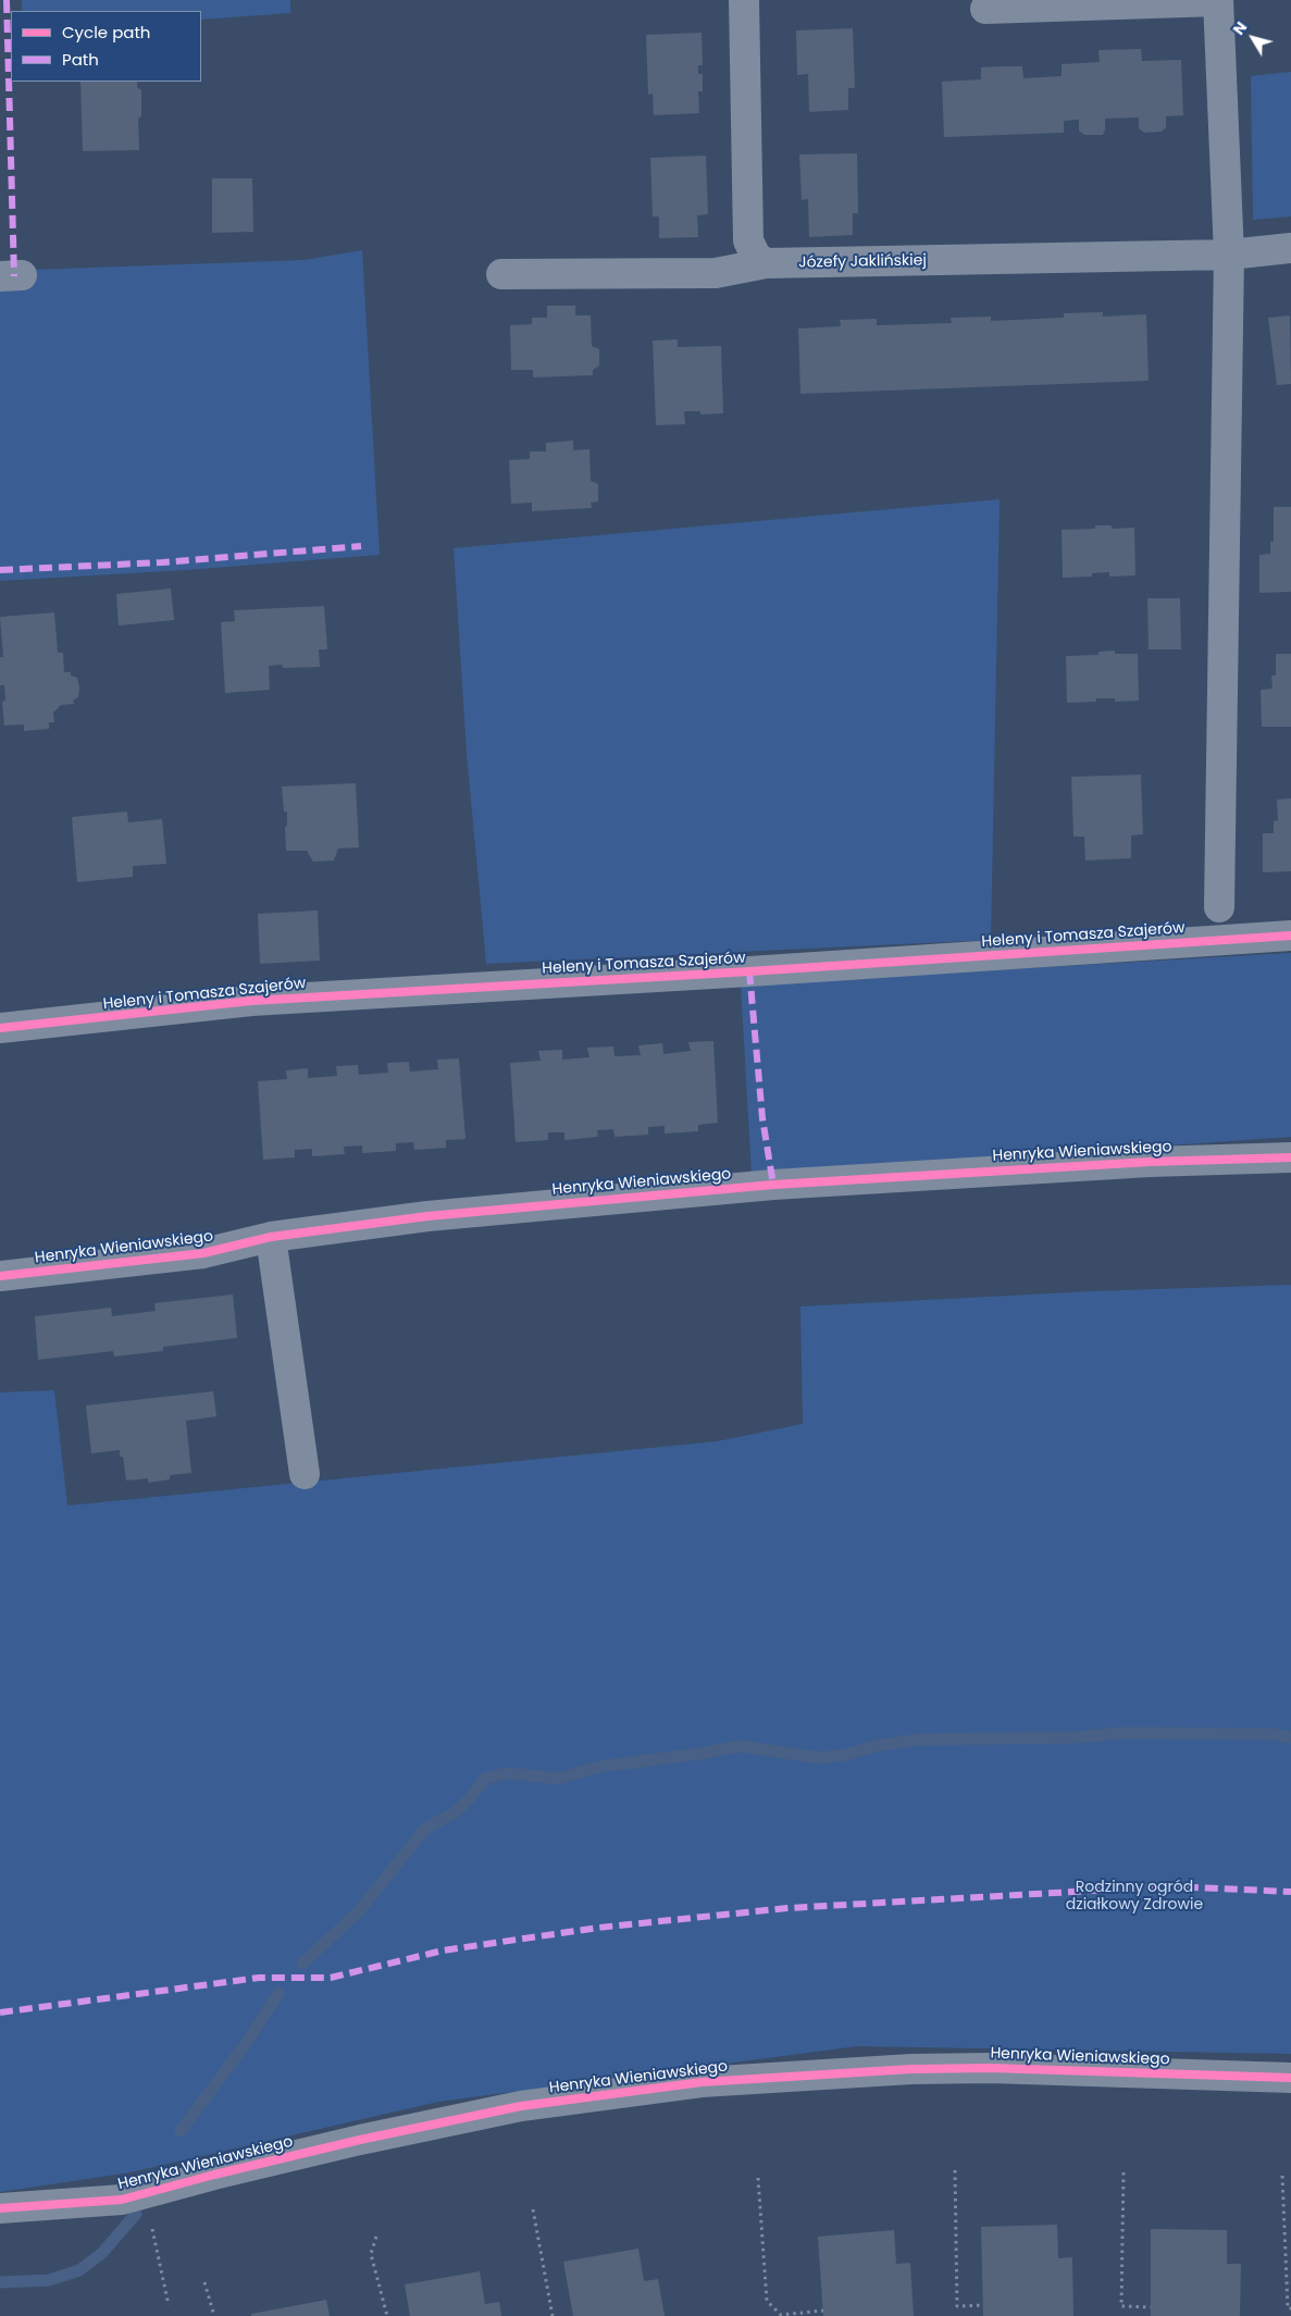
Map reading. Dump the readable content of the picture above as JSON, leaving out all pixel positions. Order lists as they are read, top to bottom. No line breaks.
{"streets":{"street":["Józefy Jaklińskiej","Heleny i Tomasza Szajerów","Henryka Wieniawskiego"]},"parks":["Rodzinny ogród działkowy Zdrowie"],"legend":["Cycle path","Path"],"north":"top left"}
